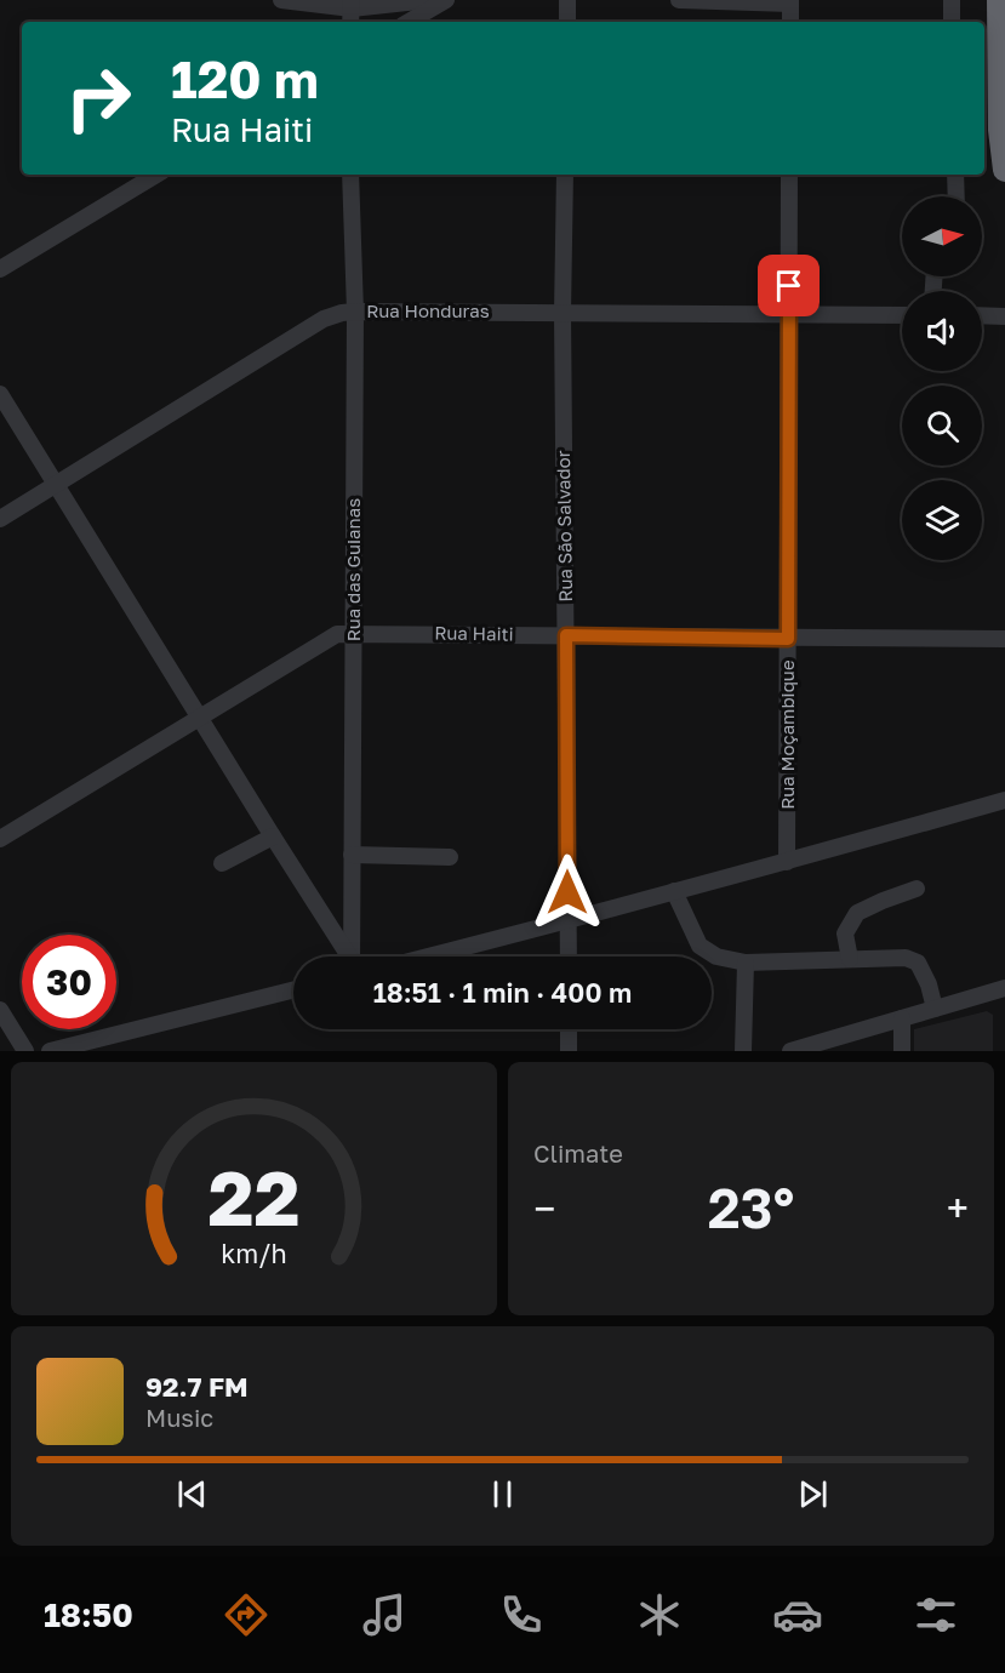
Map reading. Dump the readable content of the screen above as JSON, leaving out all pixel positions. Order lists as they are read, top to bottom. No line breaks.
{"streets":{"street":["Rua Honduras","Rua São Salvador","Rua das Guianas","Rua Haiti","Rua Moçambique"]},"crossings":[["Rua Honduras","Rua São Salvador"],["Rua Honduras","Rua das Guianas"],["Rua Honduras","Rua Moçambique"],["Rua São Salvador","Rua Haiti"],["Rua das Guianas","Rua Haiti"],["Rua Haiti","Rua Moçambique"]],"north":"right","page":{"turn":["120 m","Rua Haiti"],"limit":"30","trip":"18:51 · 1 min · 400 m","tile":"Climate","heat":["−","23°","+"],"song":["92.7 FM","Music"],"tabs":"18:50","gauge":["22","km/h"]}}
